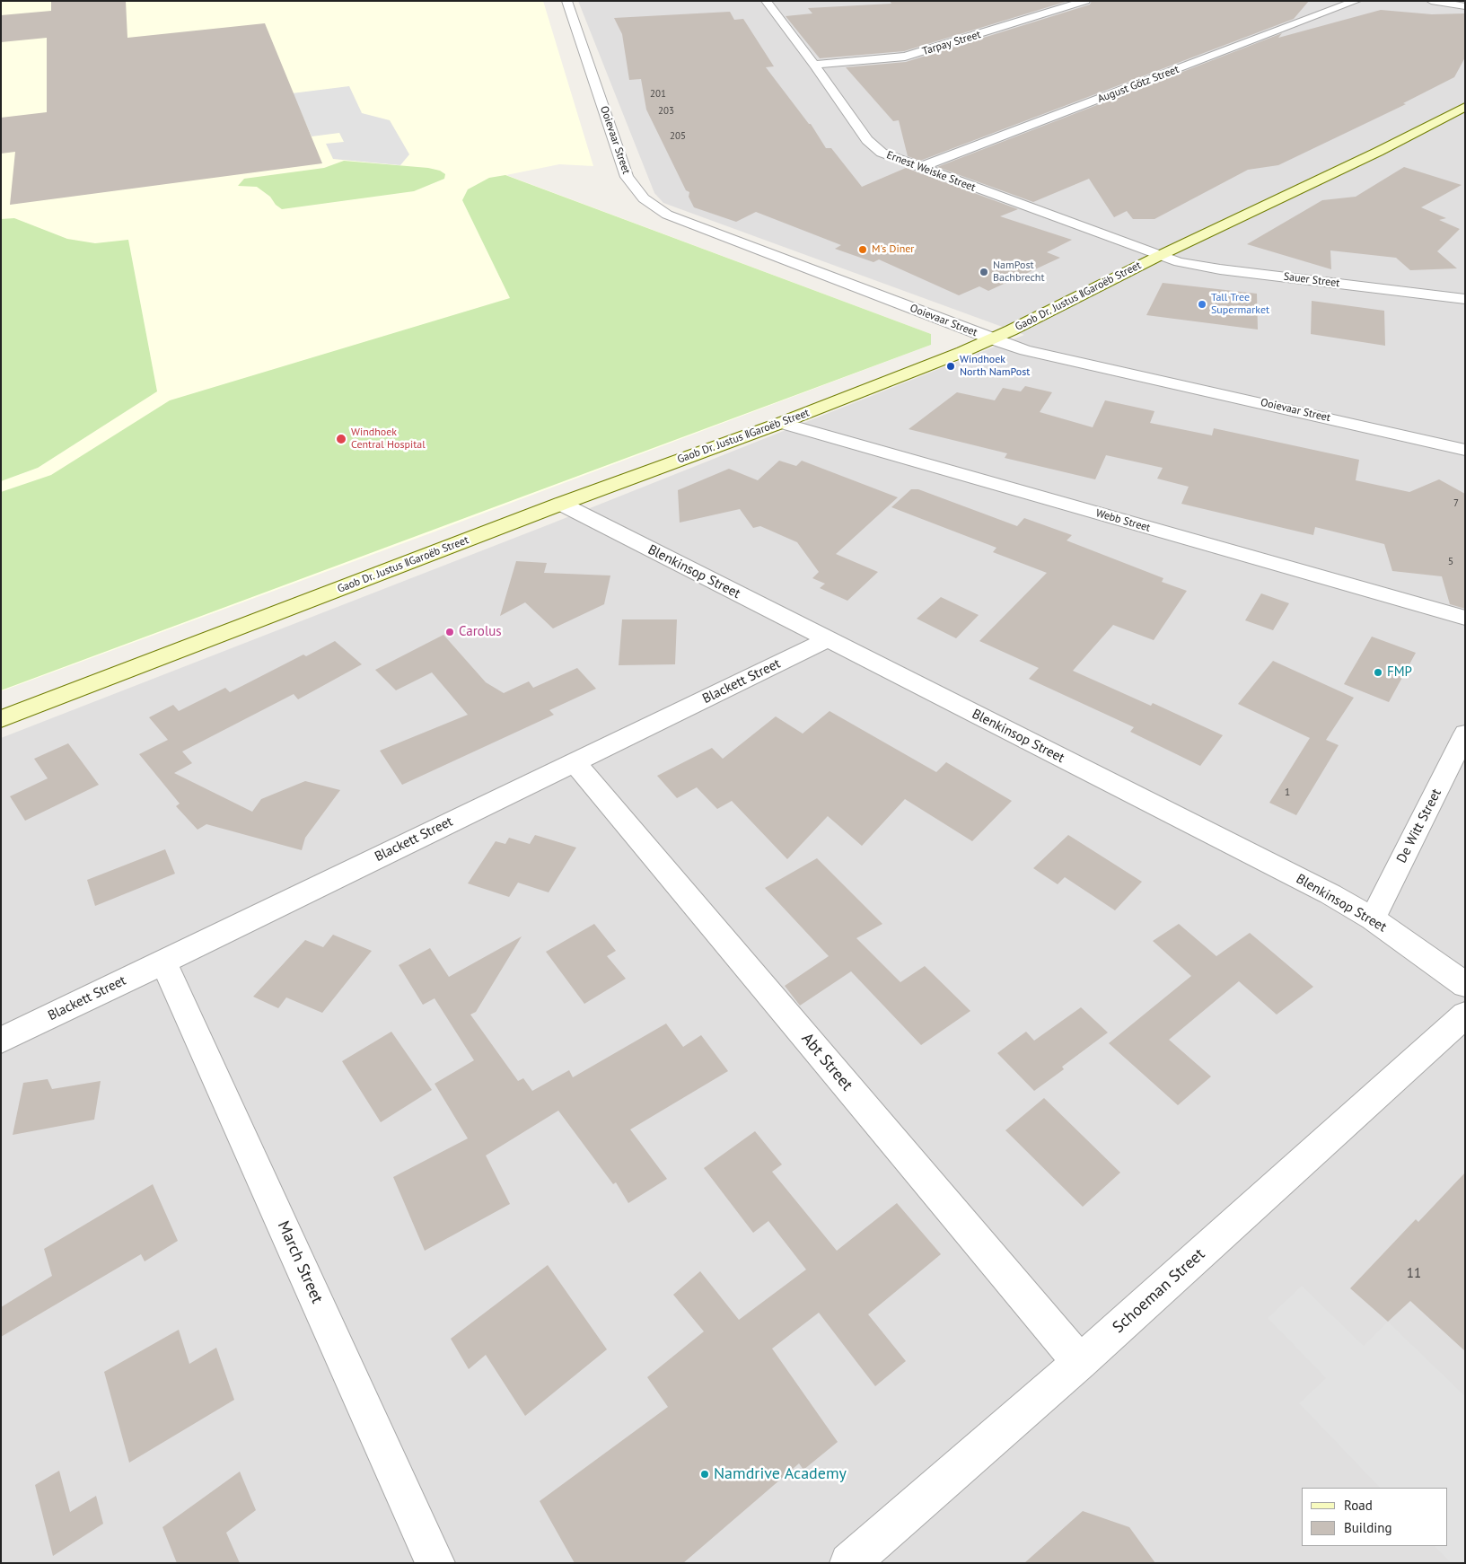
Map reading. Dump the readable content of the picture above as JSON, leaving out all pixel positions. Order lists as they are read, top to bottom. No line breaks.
{"streets":{"street":["Tarpay Street","August Götz Street","Ooievaar Street","Ernest Weiske Street","Sauer Street","Gaob Dr. Justus ǁGaroëb Street","Webb Street","Blenkinsop Street","Blackett Street","De Witt Street","Abt Street","March Street","Schoeman Street"]},"crossings":[["Tarpay Street","Ernest Weiske Street"],["August Götz Street","Ernest Weiske Street"],["Ooievaar Street","Gaob Dr. Justus ǁGaroëb Street"],["Ernest Weiske Street","Sauer Street"],["Ernest Weiske Street","Gaob Dr. Justus ǁGaroëb Street"],["Sauer Street","Gaob Dr. Justus ǁGaroëb Street"],["Gaob Dr. Justus ǁGaroëb Street","Webb Street"],["Gaob Dr. Justus ǁGaroëb Street","Blenkinsop Street"],["Blenkinsop Street","Blackett Street"],["Blenkinsop Street","De Witt Street"],["Blackett Street","Abt Street"],["Blackett Street","March Street"],["Abt Street","Schoeman Street"]],"places":["M's Diner","NamPost Bachbrecht","Tall Tree Supermarket","Windhoek North NamPost","Windhoek Central Hospital","Carolus","FMP","Namdrive Academy"],"house_numbers":["201","203","205","7","5","1","11"],"legend":["Road","Building"]}
